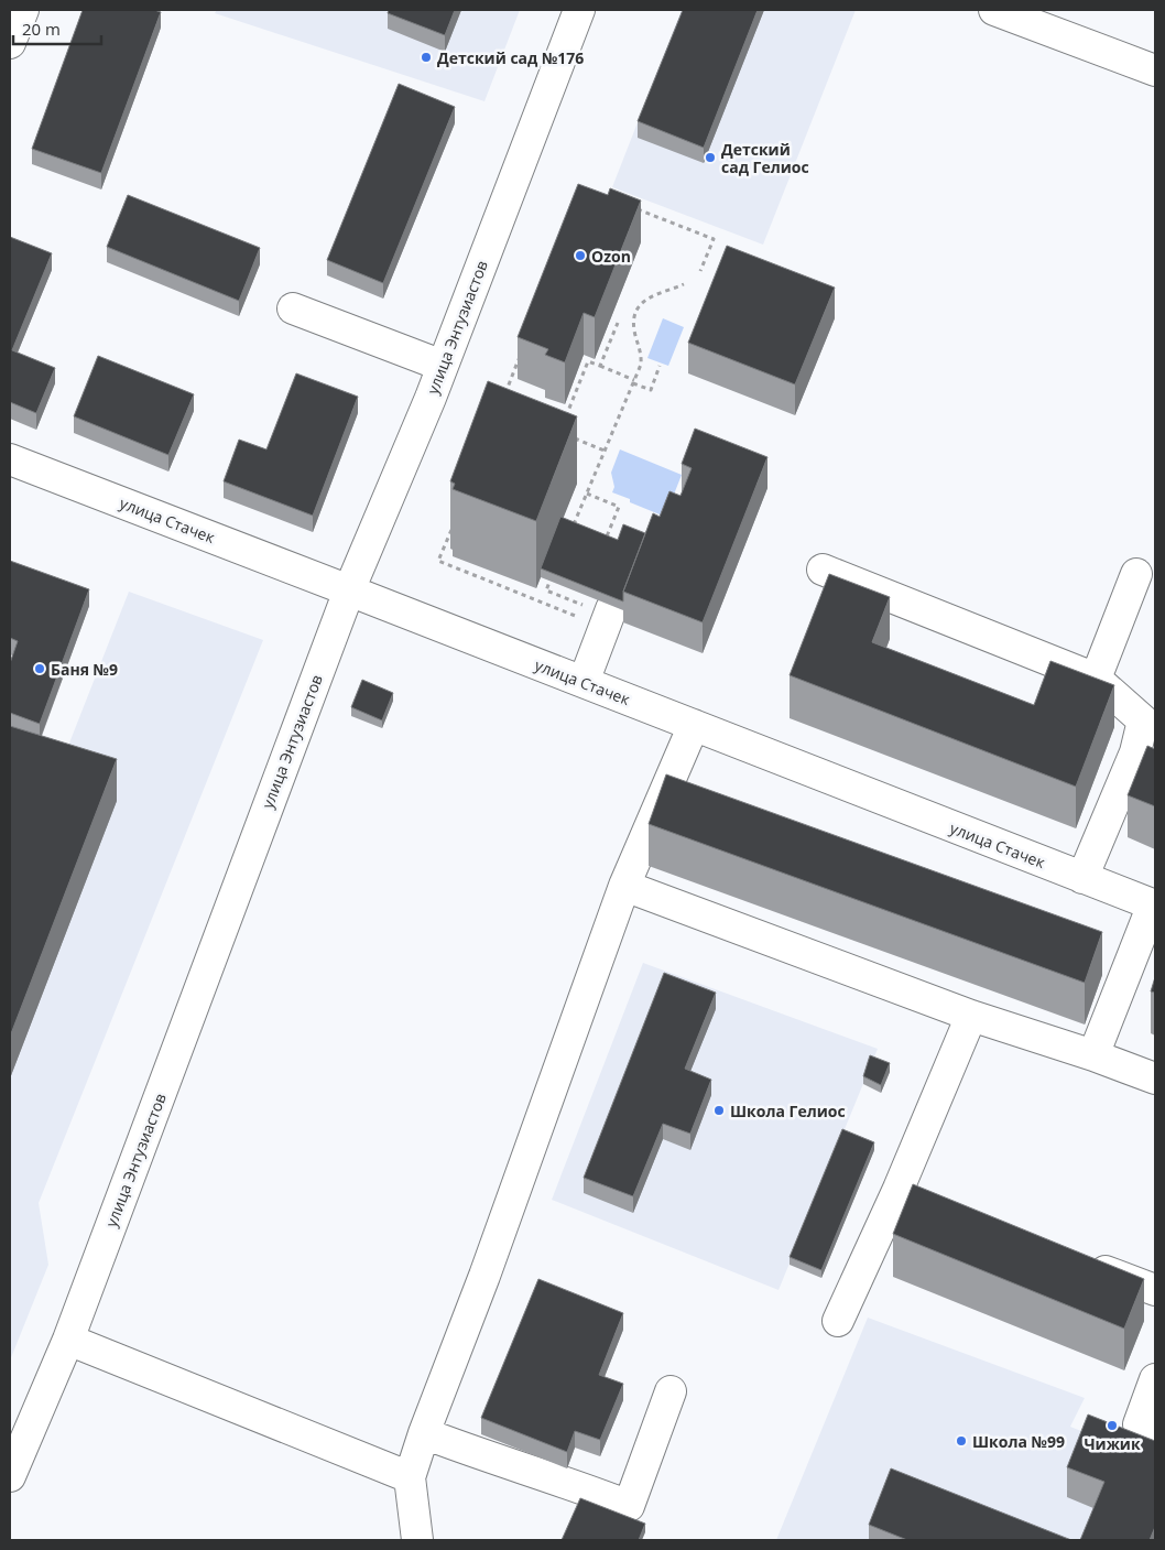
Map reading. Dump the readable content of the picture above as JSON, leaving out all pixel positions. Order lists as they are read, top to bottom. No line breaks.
{"streets":{"street":["улица Энтузиастов","улица Стачек"]},"crossings":[["улица Энтузиастов","улица Стачек"]],"places":["Детский сад №176","Детский сад Гелиос","Ozon","Баня №9","Школа Гелиос","Чижик","Школа №99"],"scale_bar":"20 m"}
